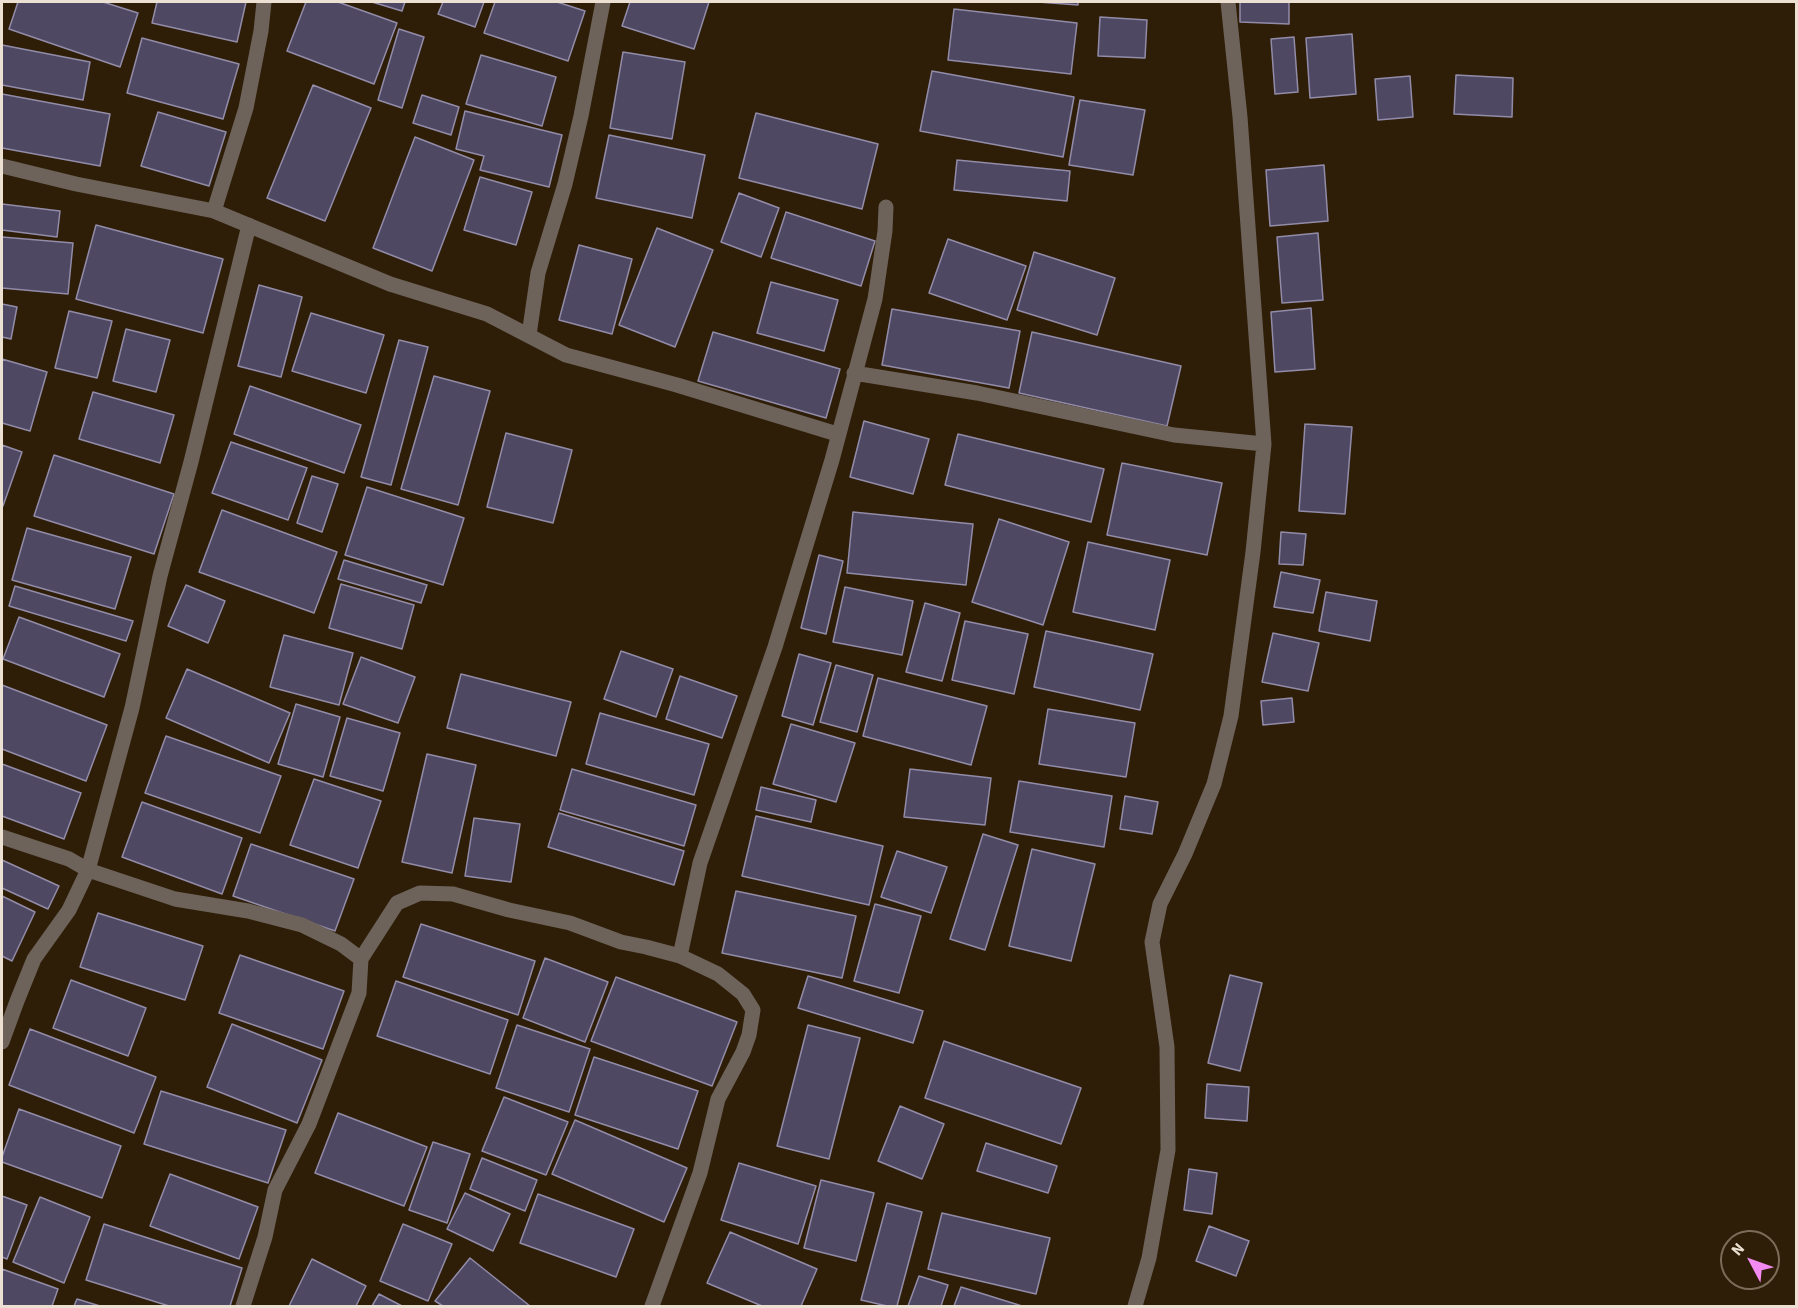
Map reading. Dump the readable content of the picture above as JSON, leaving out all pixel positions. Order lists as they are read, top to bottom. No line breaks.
{"north":"top left"}
